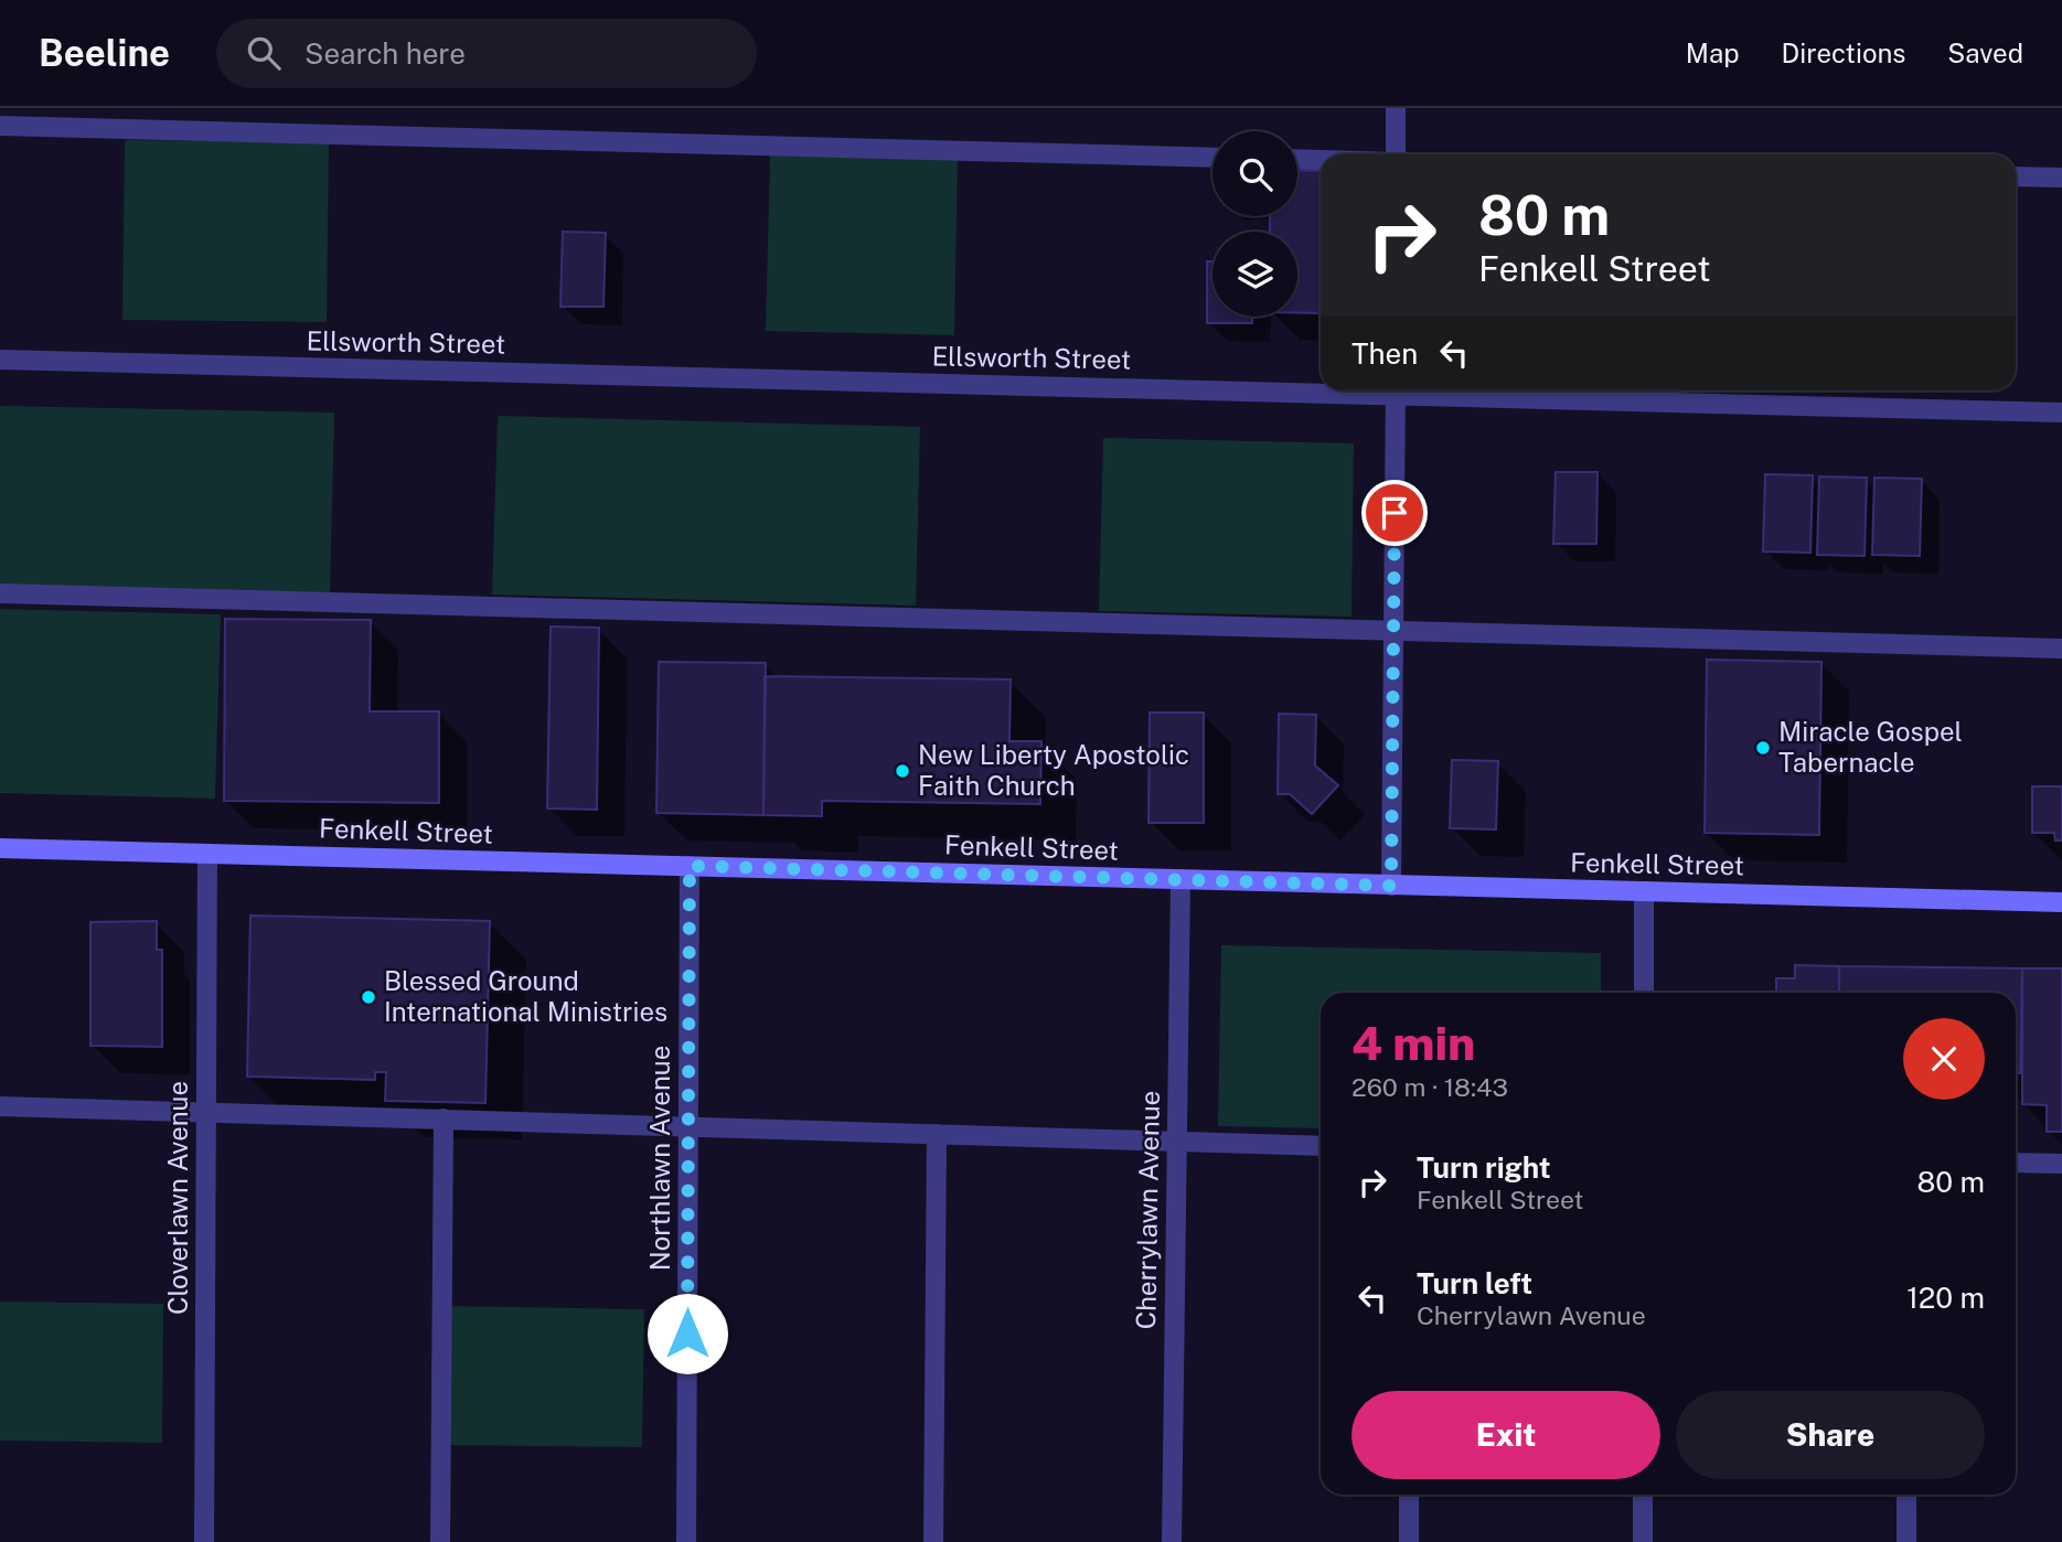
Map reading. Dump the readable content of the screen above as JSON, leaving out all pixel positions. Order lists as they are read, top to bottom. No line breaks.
{"streets":{"street":["Ellsworth Street","Fenkell Street","Northlawn Avenue","Cloverlawn Avenue","Cherrylawn Avenue"]},"crossings":[["Fenkell Street","Northlawn Avenue"],["Fenkell Street","Cloverlawn Avenue"],["Fenkell Street","Cherrylawn Avenue"]],"places":["Miracle Gospel Tabernacle","New Liberty Apostolic Faith Church","Blessed Ground International Ministries"],"page":{"header":"Beeline","search":"Search here","nav":["Map","Directions","Saved"],"turn":["80 m","Fenkell Street"],"then":"Then","heading":["4 min","260 m · 18:43"],"list":[{"name":"Turn right","note":"Fenkell Street","value":"80 m"},{"name":"Turn left","note":"Cherrylawn Avenue","value":"120 m"}],"buttons":["Exit","Share"]}}
